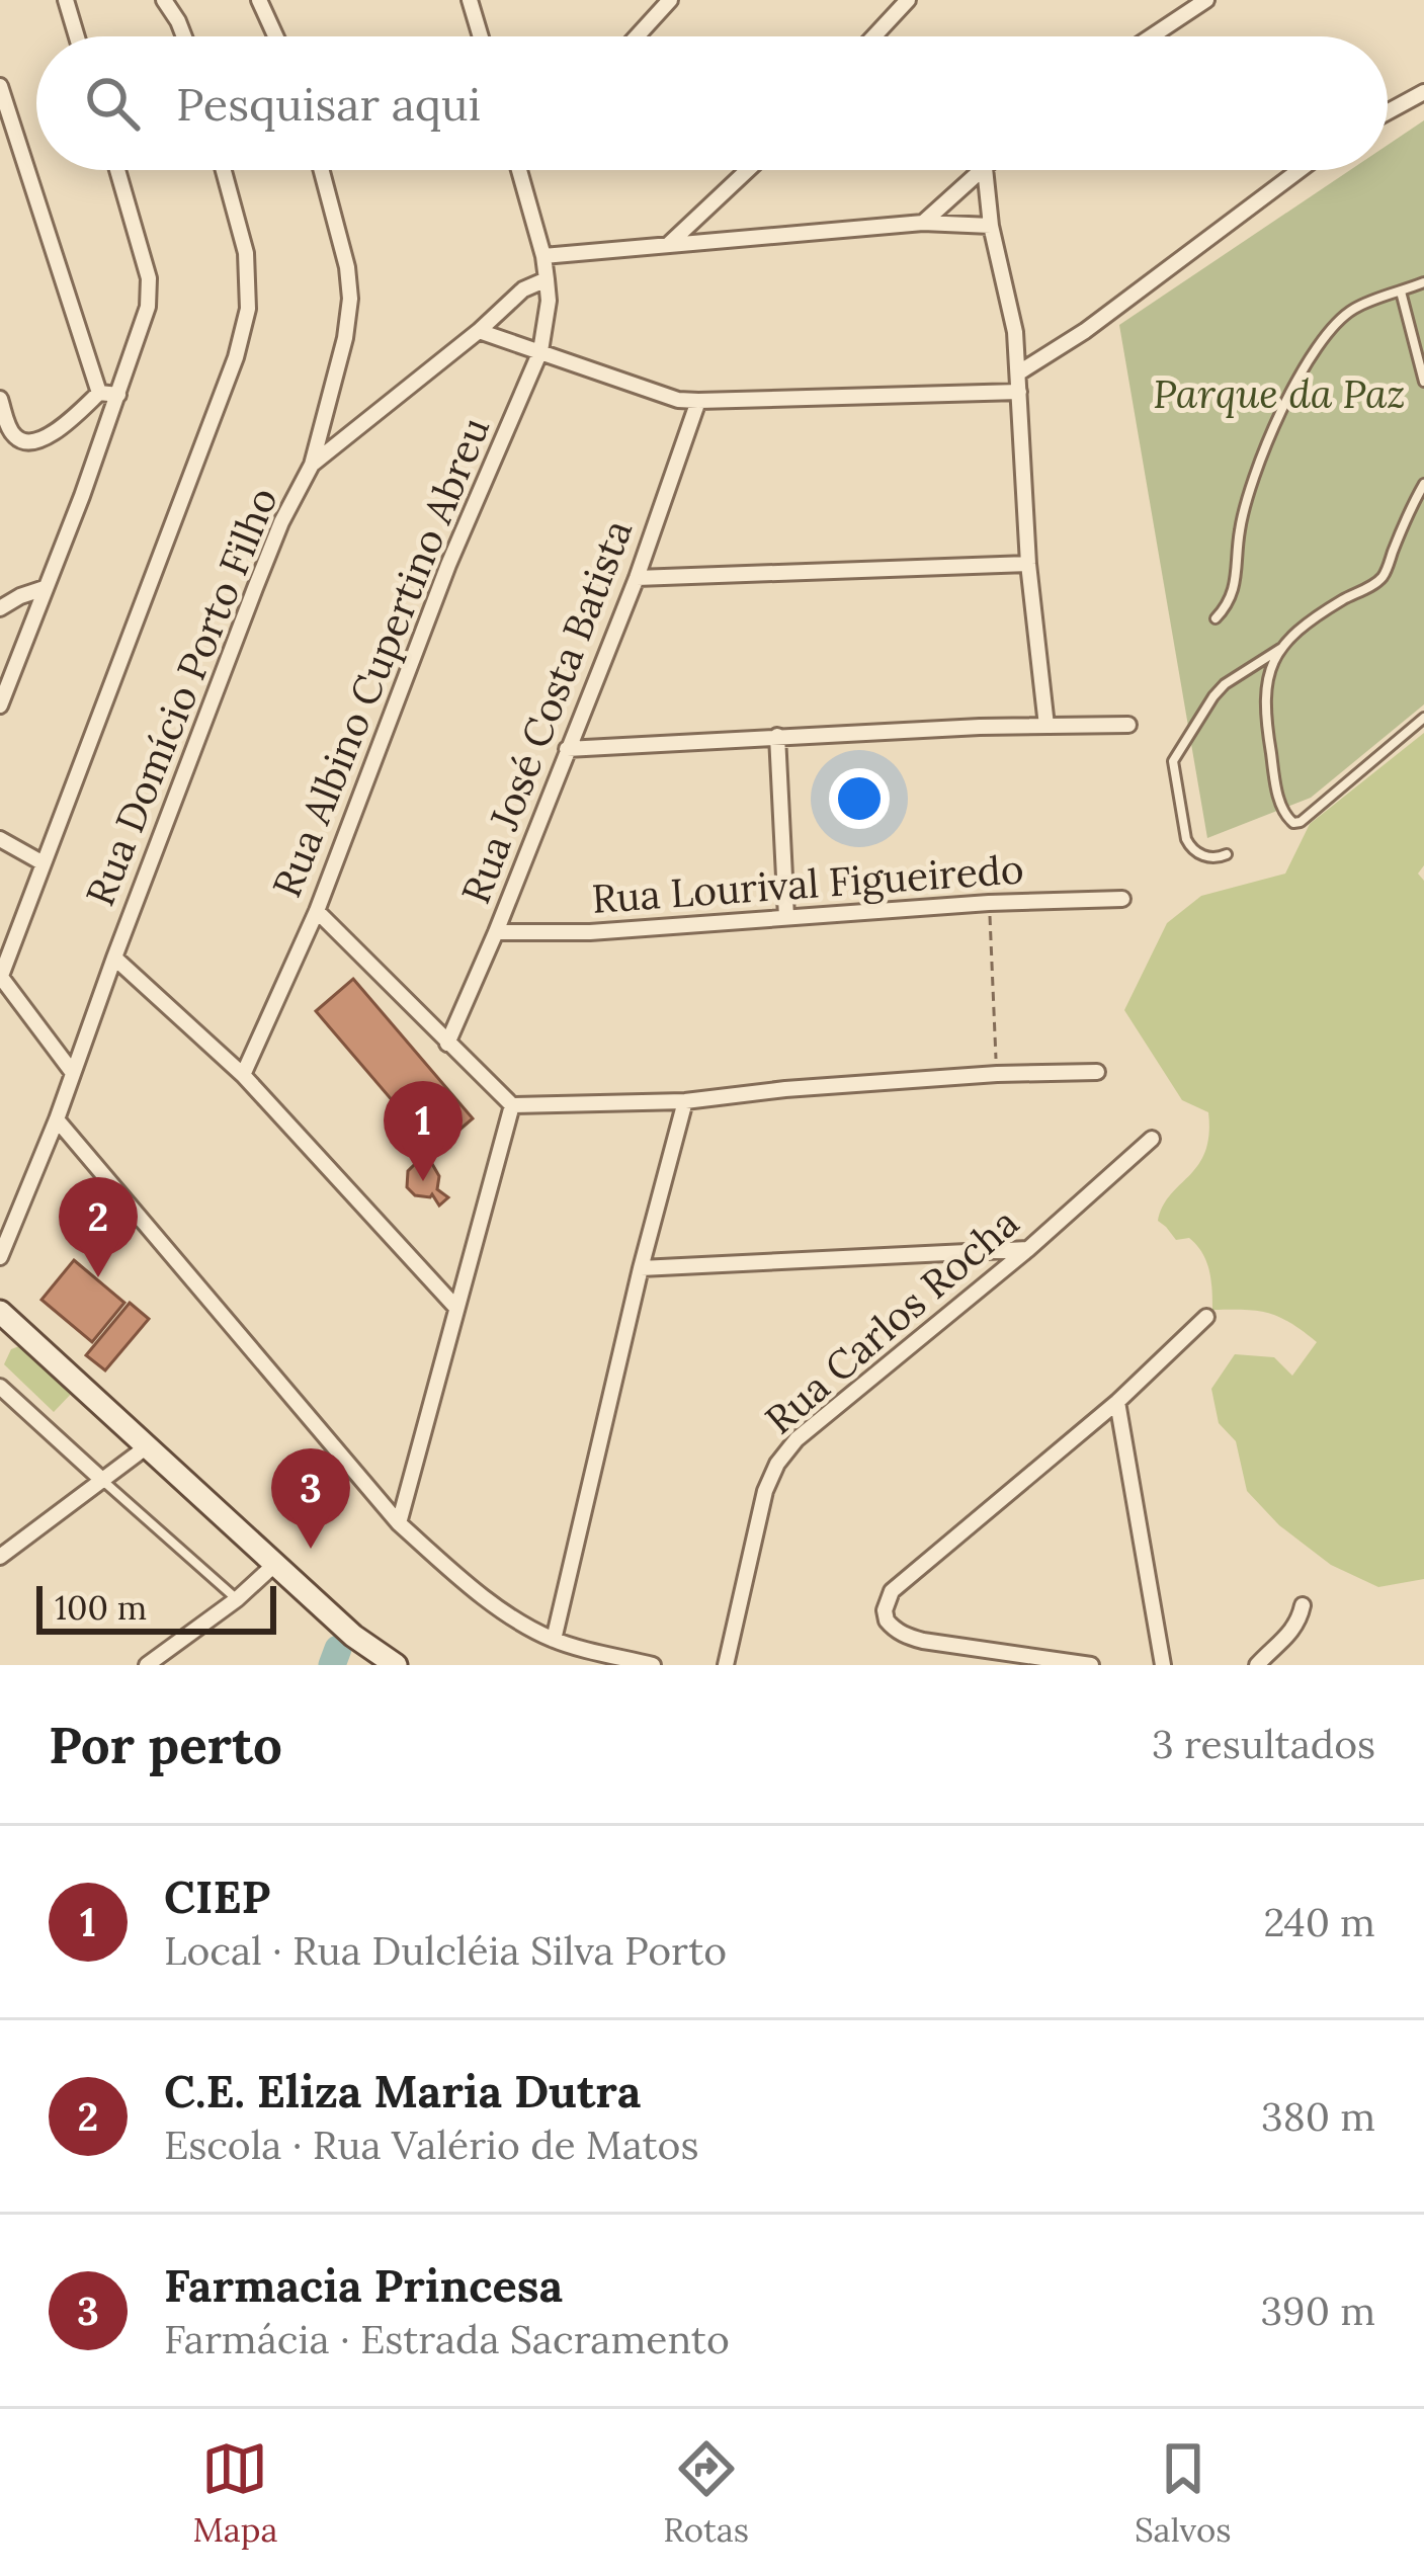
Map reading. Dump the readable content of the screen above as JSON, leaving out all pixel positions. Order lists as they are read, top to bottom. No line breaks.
{"streets":{"street":["Rua Albino Cupertino Abreu","Rua Domício Porto Filho","Rua José Costa Batista","Rua Lourival Figueiredo","Rua Carlos Rocha"]},"crossings":[["Rua José Costa Batista","Rua Lourival Figueiredo"]],"parks":["Parque da Paz"],"scale_bar":"100 m","page":{"search":"Pesquisar aqui","pins":["1","2","3"],"scale":"100 m","heading":["Por perto","3 resultados"],"list":[{"mark":"1","name":"CIEP","note":"Local · Rua Dulcléia Silva Porto","value":"240 m"},{"mark":"2","name":"C.E. Eliza Maria Dutra","note":"Escola · Rua Valério de Matos","value":"380 m"},{"mark":"3","name":"Farmacia Princesa","note":"Farmácia · Estrada Sacramento","value":"390 m"}],"nav":["Mapa","Rotas","Salvos"]}}
